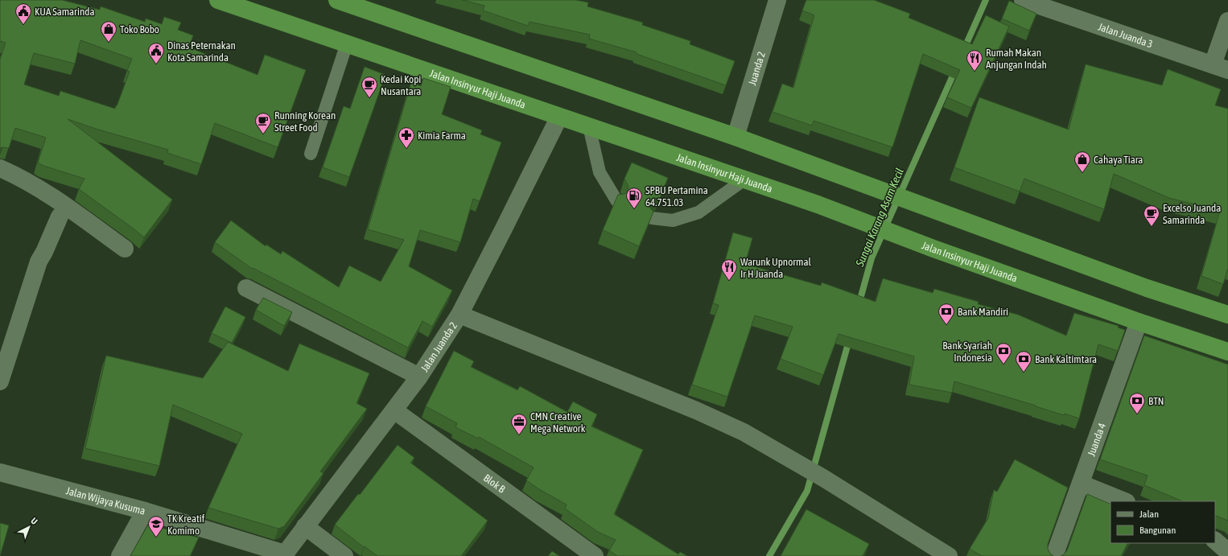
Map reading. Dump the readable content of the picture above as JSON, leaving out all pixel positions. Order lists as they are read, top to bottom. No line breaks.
{"streets":{"highway":["Jalan Insinyur Haji Juanda"],"street":["Jalan Juanda 3","Juanda 2","Jalan Juanda 2","Juanda 4","Blok B","Jalan Wijaya Kusuma"]},"crossings":[["Jalan Insinyur Haji Juanda","Jalan Juanda 2"],["Jalan Insinyur Haji Juanda","Juanda 4"],["Jalan Juanda 2","Blok B"],["Jalan Juanda 2","Jalan Wijaya Kusuma"]],"water":["Sungai Karang Asam Kecil"],"places":{"public building":["KUA Samarinda","Dinas Peternakan Kota Samarinda"],"shop":["Toko Bobo","Cahaya Tiara"],"restaurant":["Rumah Makan Anjungan Indah","Warunk Upnormal Ir H Juanda"],"cafe":["Kedai Kopi Nusantara","Running Korean Street Food","Excelso Juanda Samarinda"],"pharmacy":["Kimia Farma"],"fuel station":["SPBU Pertamina 64.751.03"],"bank":["Bank Mandiri","Bank Syariah Indonesia","Bank Kaltimtara","BTN"],"office":["CMN Creative Mega Network"],"school or university":["TK Kreatif Komimo"]},"legend":["Jalan","Bangunan"],"north":"top right"}
